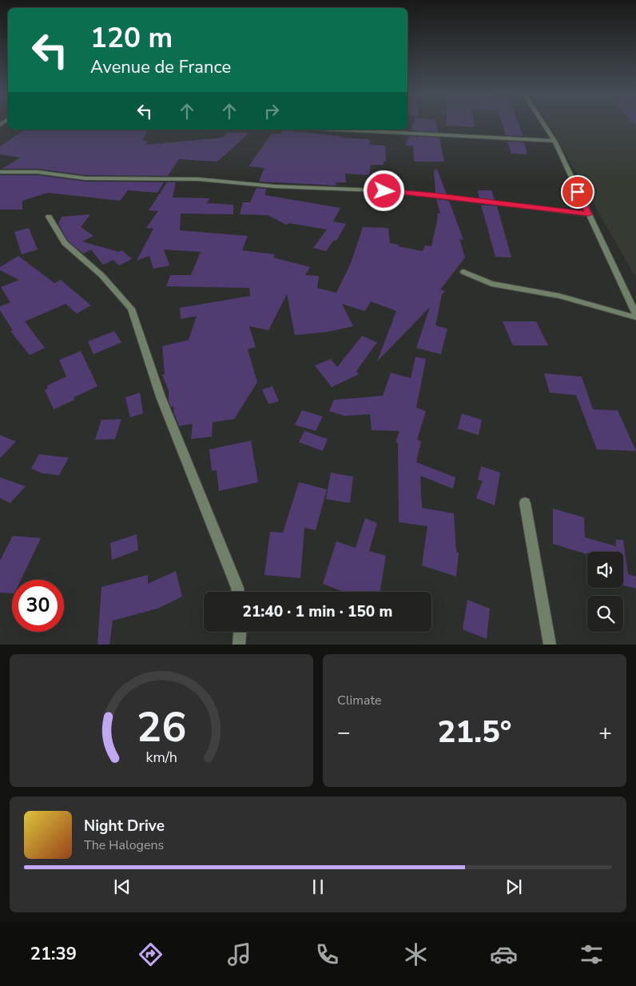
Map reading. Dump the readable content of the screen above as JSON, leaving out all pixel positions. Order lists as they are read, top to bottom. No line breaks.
{"page":{"turn":["120 m","Avenue de France"],"limit":"30","trip":"21:40 · 1 min · 150 m","tile":"Climate","heat":["−","21.5°","+"],"song":["Night Drive","The Halogens"],"tabs":"21:39","gauge":["26","km/h"]}}
